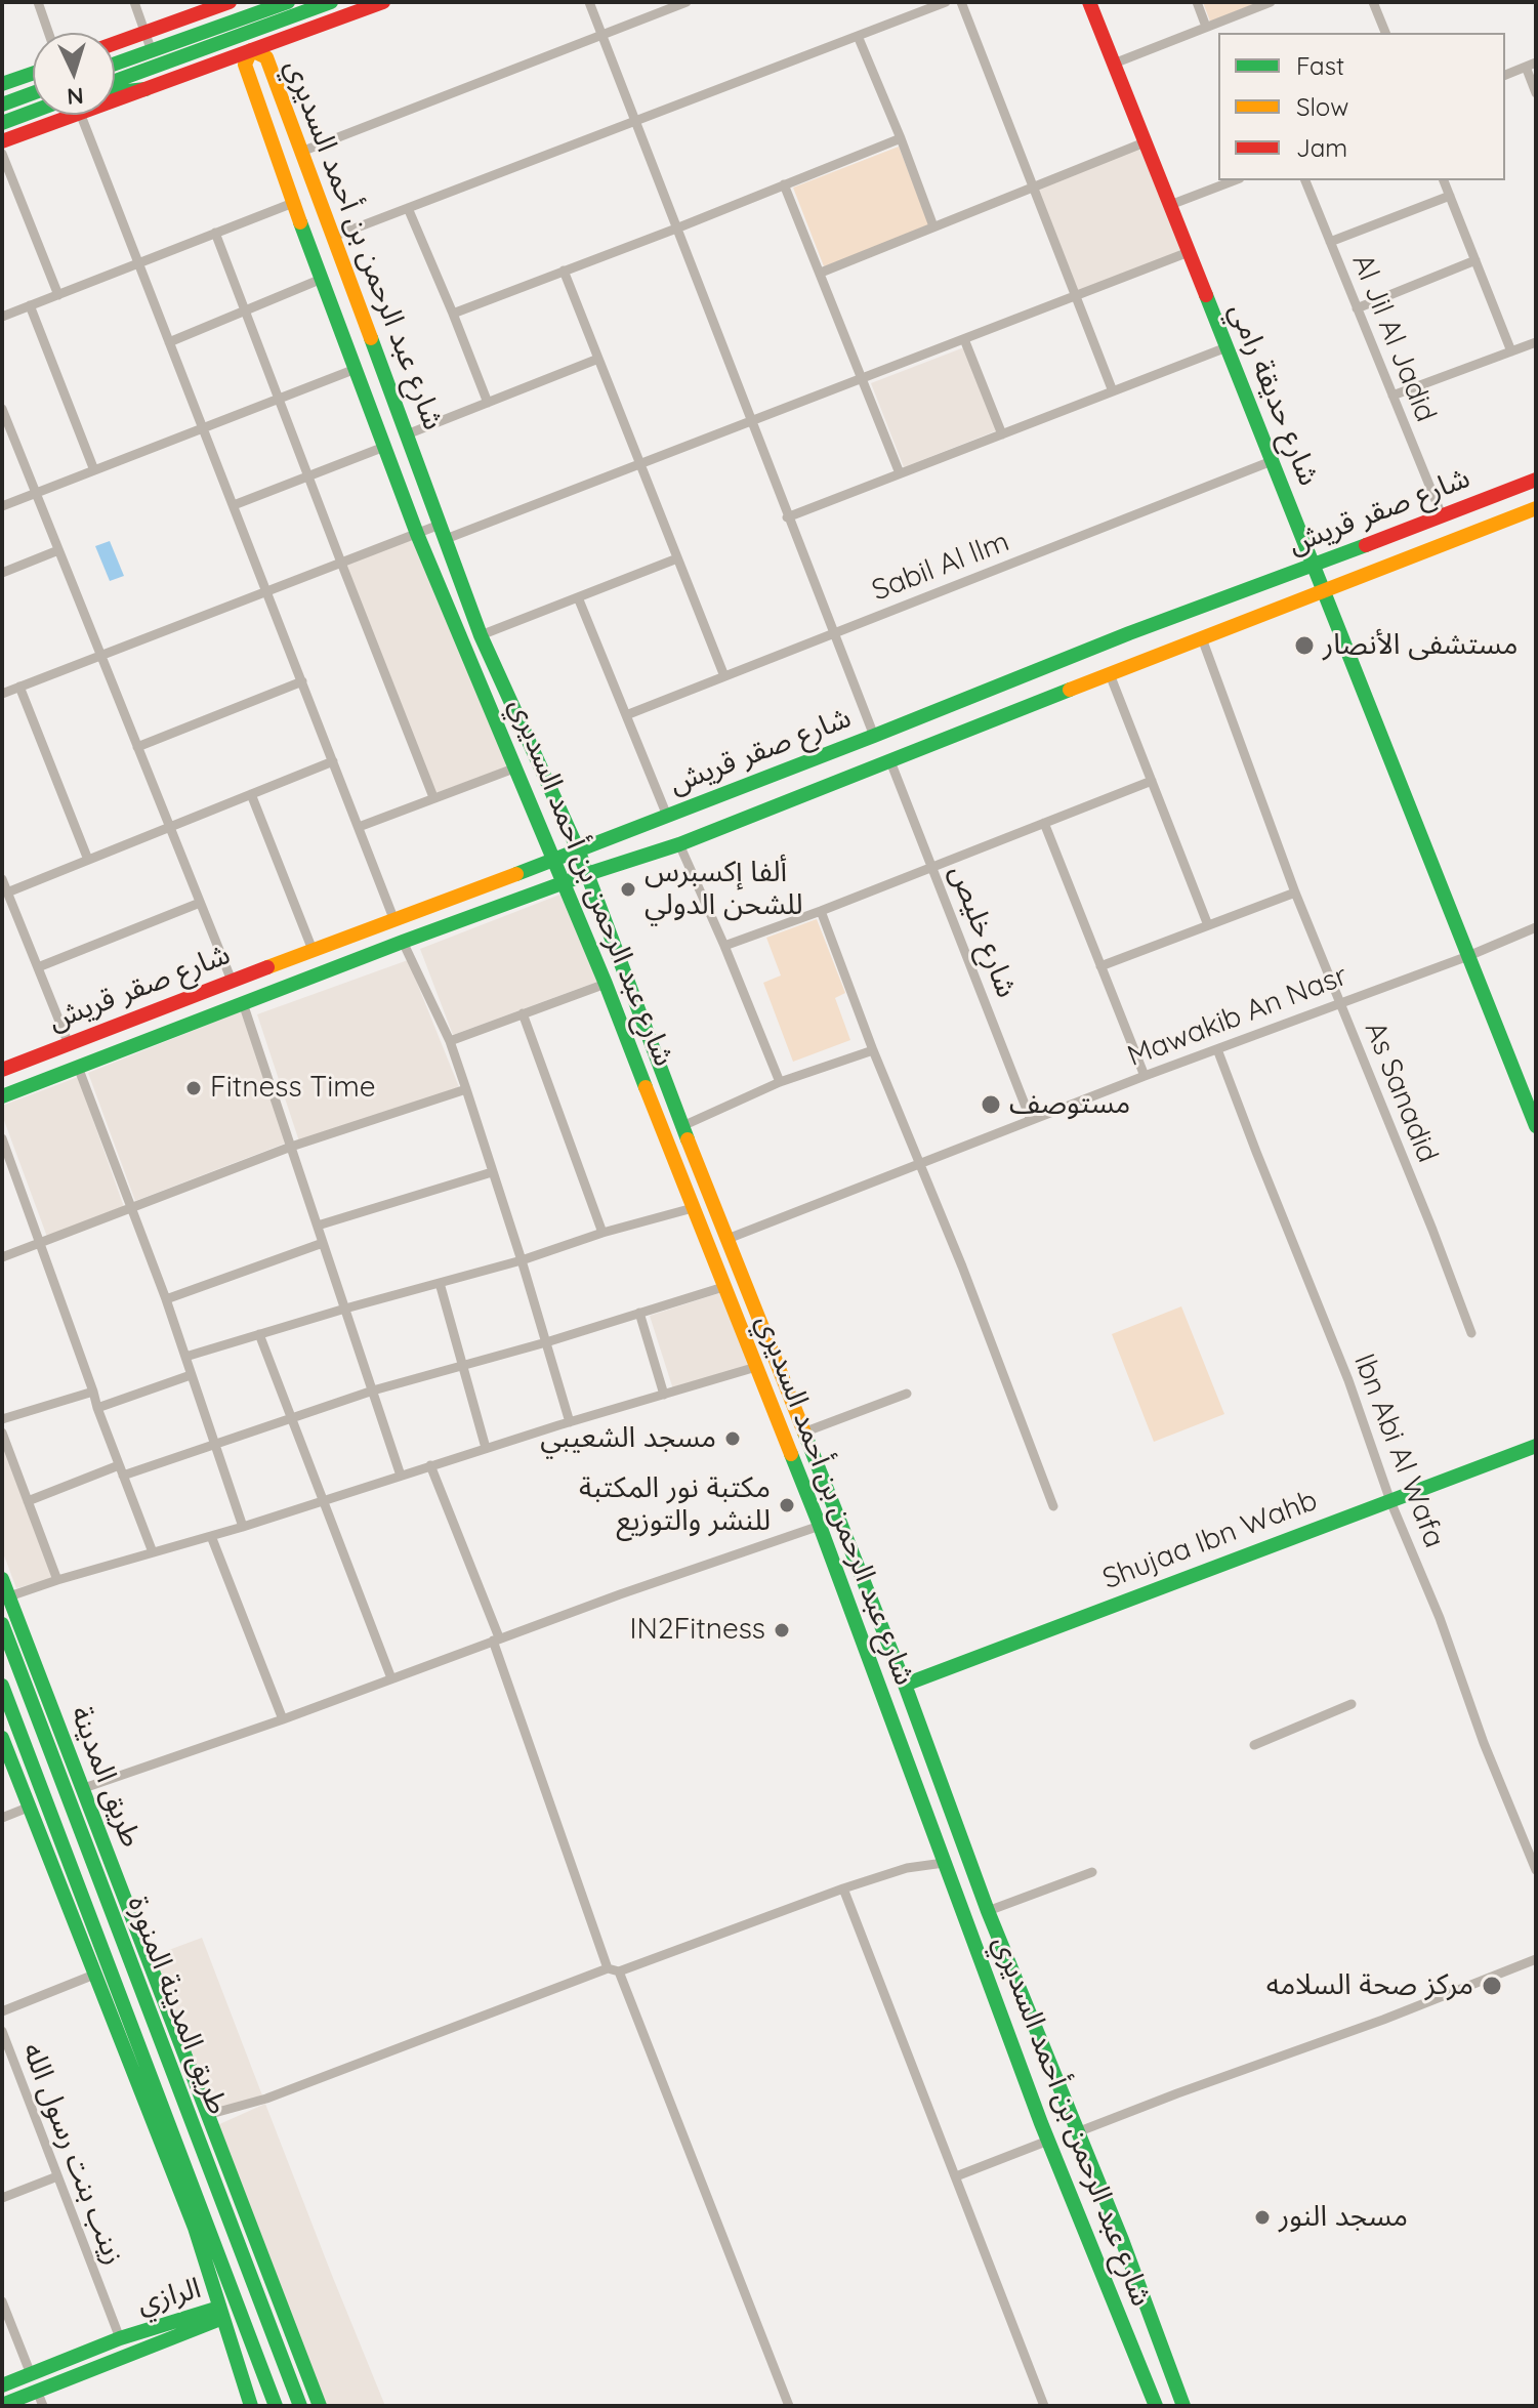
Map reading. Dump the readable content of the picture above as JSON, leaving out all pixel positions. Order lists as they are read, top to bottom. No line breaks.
{"streets":{"main road":["شارع عبد الرحمن بن أحمد السديري","شارع حديقة رامي","شارع صقر قريش","Shujaa Ibn Wahb","طريق المدينة","طريق المدينة المنورة","الرازي"],"street":["Al Jil Al Jadid","Sabil Al llm","شارع خليص","Mawakib An Nasr","As Sanadid","Ibn Abi Al Wafa","زينب بنت رسول الله"]},"crossings":[["شارع عبد الرحمن بن أحمد السديري","شارع صقر قريش"],["شارع عبد الرحمن بن أحمد السديري","Mawakib An Nasr"],["شارع عبد الرحمن بن أحمد السديري","Shujaa Ibn Wahb"],["Al Jil Al Jadid","شارع صقر قريش"],["شارع حديقة رامي","شارع صقر قريش"],["شارع حديقة رامي","Sabil Al llm"],["شارع حديقة رامي","Mawakib An Nasr"],["شارع صقر قريش","شارع خليص"],["شارع صقر قريش","As Sanadid"],["شارع خليص","Mawakib An Nasr"],["Mawakib An Nasr","As Sanadid"],["Mawakib An Nasr","Ibn Abi Al Wafa"],["Ibn Abi Al Wafa","Shujaa Ibn Wahb"],["زينب بنت رسول الله","الرازي"]],"places":["مستشفى الأنصار","ألفا إكسبرس للشحن الدولي","Fitness Time","مستوصف","مسجد الشعيبي","مكتبة نور المكتبة للنشر والتوزيع","IN2Fitness","مركز صحة السلامه","مسجد النور"],"legend":["Fast","Slow","Jam"],"north":"bottom"}
